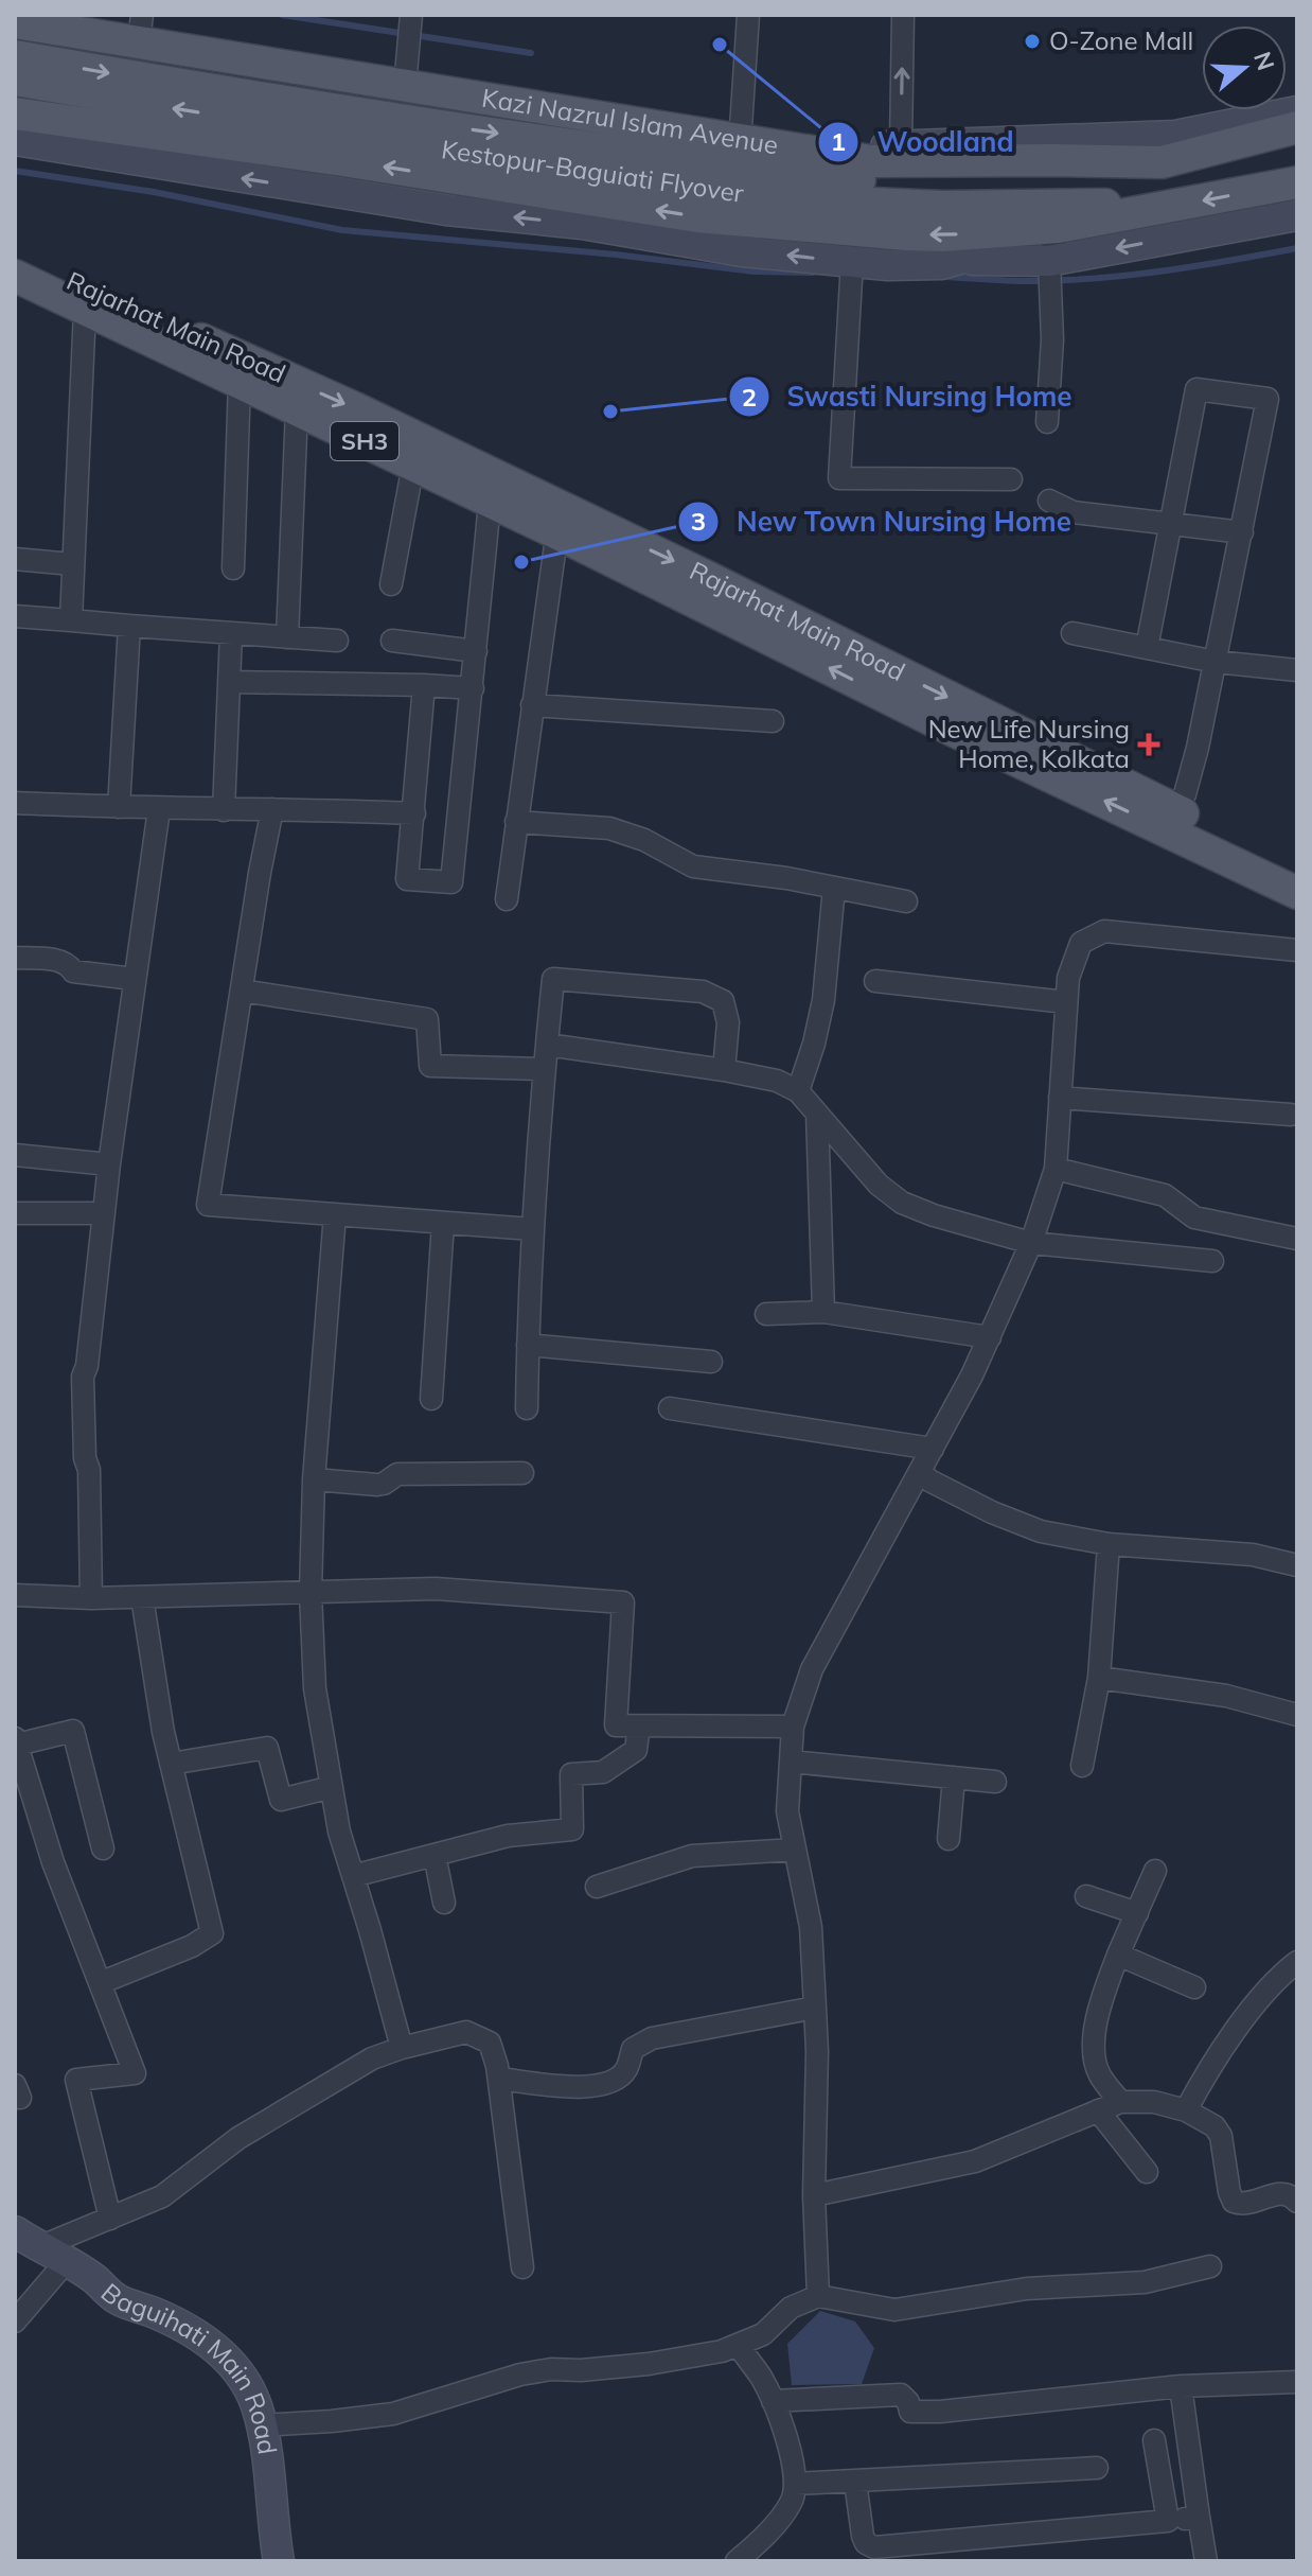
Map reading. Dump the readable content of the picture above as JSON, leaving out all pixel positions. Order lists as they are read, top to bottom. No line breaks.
{"streets":{"main road":["Kazi Nazrul Islam Avenue","Kestopur-Baguiati Flyover","Rajarhat Main Road","SH3"],"street":["Baguihati Main Road"]},"crossings":[["Kazi Nazrul Islam Avenue","Kestopur-Baguiati Flyover"],["Rajarhat Main Road","SH3"]],"places":{"other":["O-Zone Mall","Woodland","Swasti Nursing Home","New Town Nursing Home"],"health":["New Life Nursing Home, Kolkata"]},"north":"right"}
